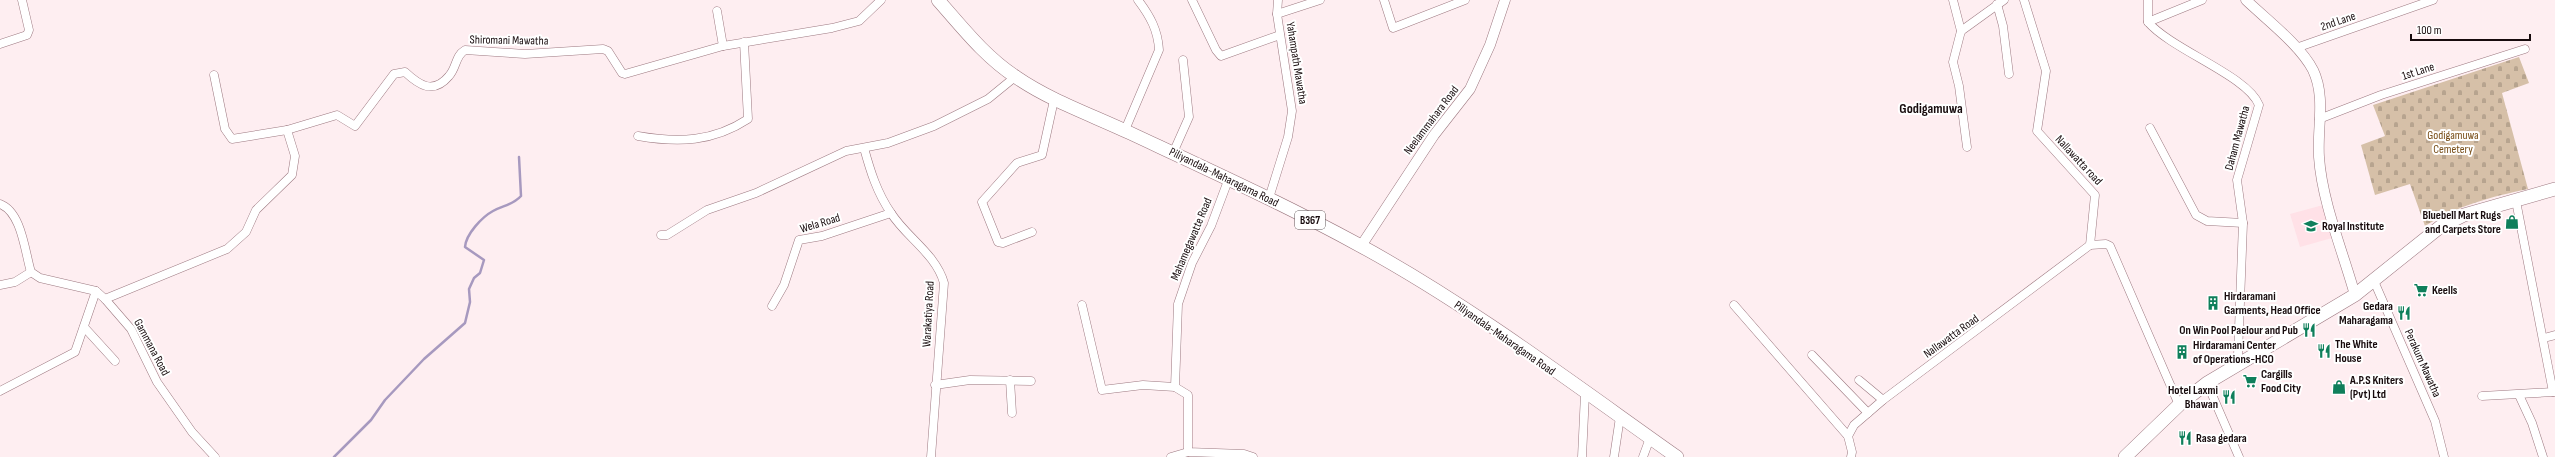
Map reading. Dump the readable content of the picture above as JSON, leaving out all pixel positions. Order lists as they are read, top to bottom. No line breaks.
{"streets":{"main road":["Piliyandala-Maharagama Road","B367"],"street":["2nd Lane","Shiromani Mawatha","Yahampath Mawatha","1st Lane","Neelammahara Road","Daham Mawatha","Nallawatta road","Wela Road","Mahamegawatte Road","Warakatiya Road","Nallawatta Road","Gammana Road","Perakum Mawatha"]},"crossings":[["Yahampath Mawatha","Piliyandala-Maharagama Road"],["Neelammahara Road","Piliyandala-Maharagama Road"],["Nallawatta road","Nallawatta Road"],["Piliyandala-Maharagama Road","Mahamegawatte Road"],["Wela Road","Warakatiya Road"]],"districts":["Godigamuwa"],"parks":["Godigamuwa Cemetery"],"places":{"shop":["Bluebell Mart Rugs and Carpets Store","A.P.S Kniters (Pvt) Ltd"],"school or university":["Royal Institute"],"supermarket":["Keells","Cargills Food City"],"building":["Hirdaramani Garments, Head Office","Hirdaramani Center of Operations-HCO"],"restaurant":["Gedara Maharagama","On Win Pool Paelour and Pub","The White House","Hotel Laxmi Bhawan","Rasa gedara"]},"scale_bar":"100 m"}
